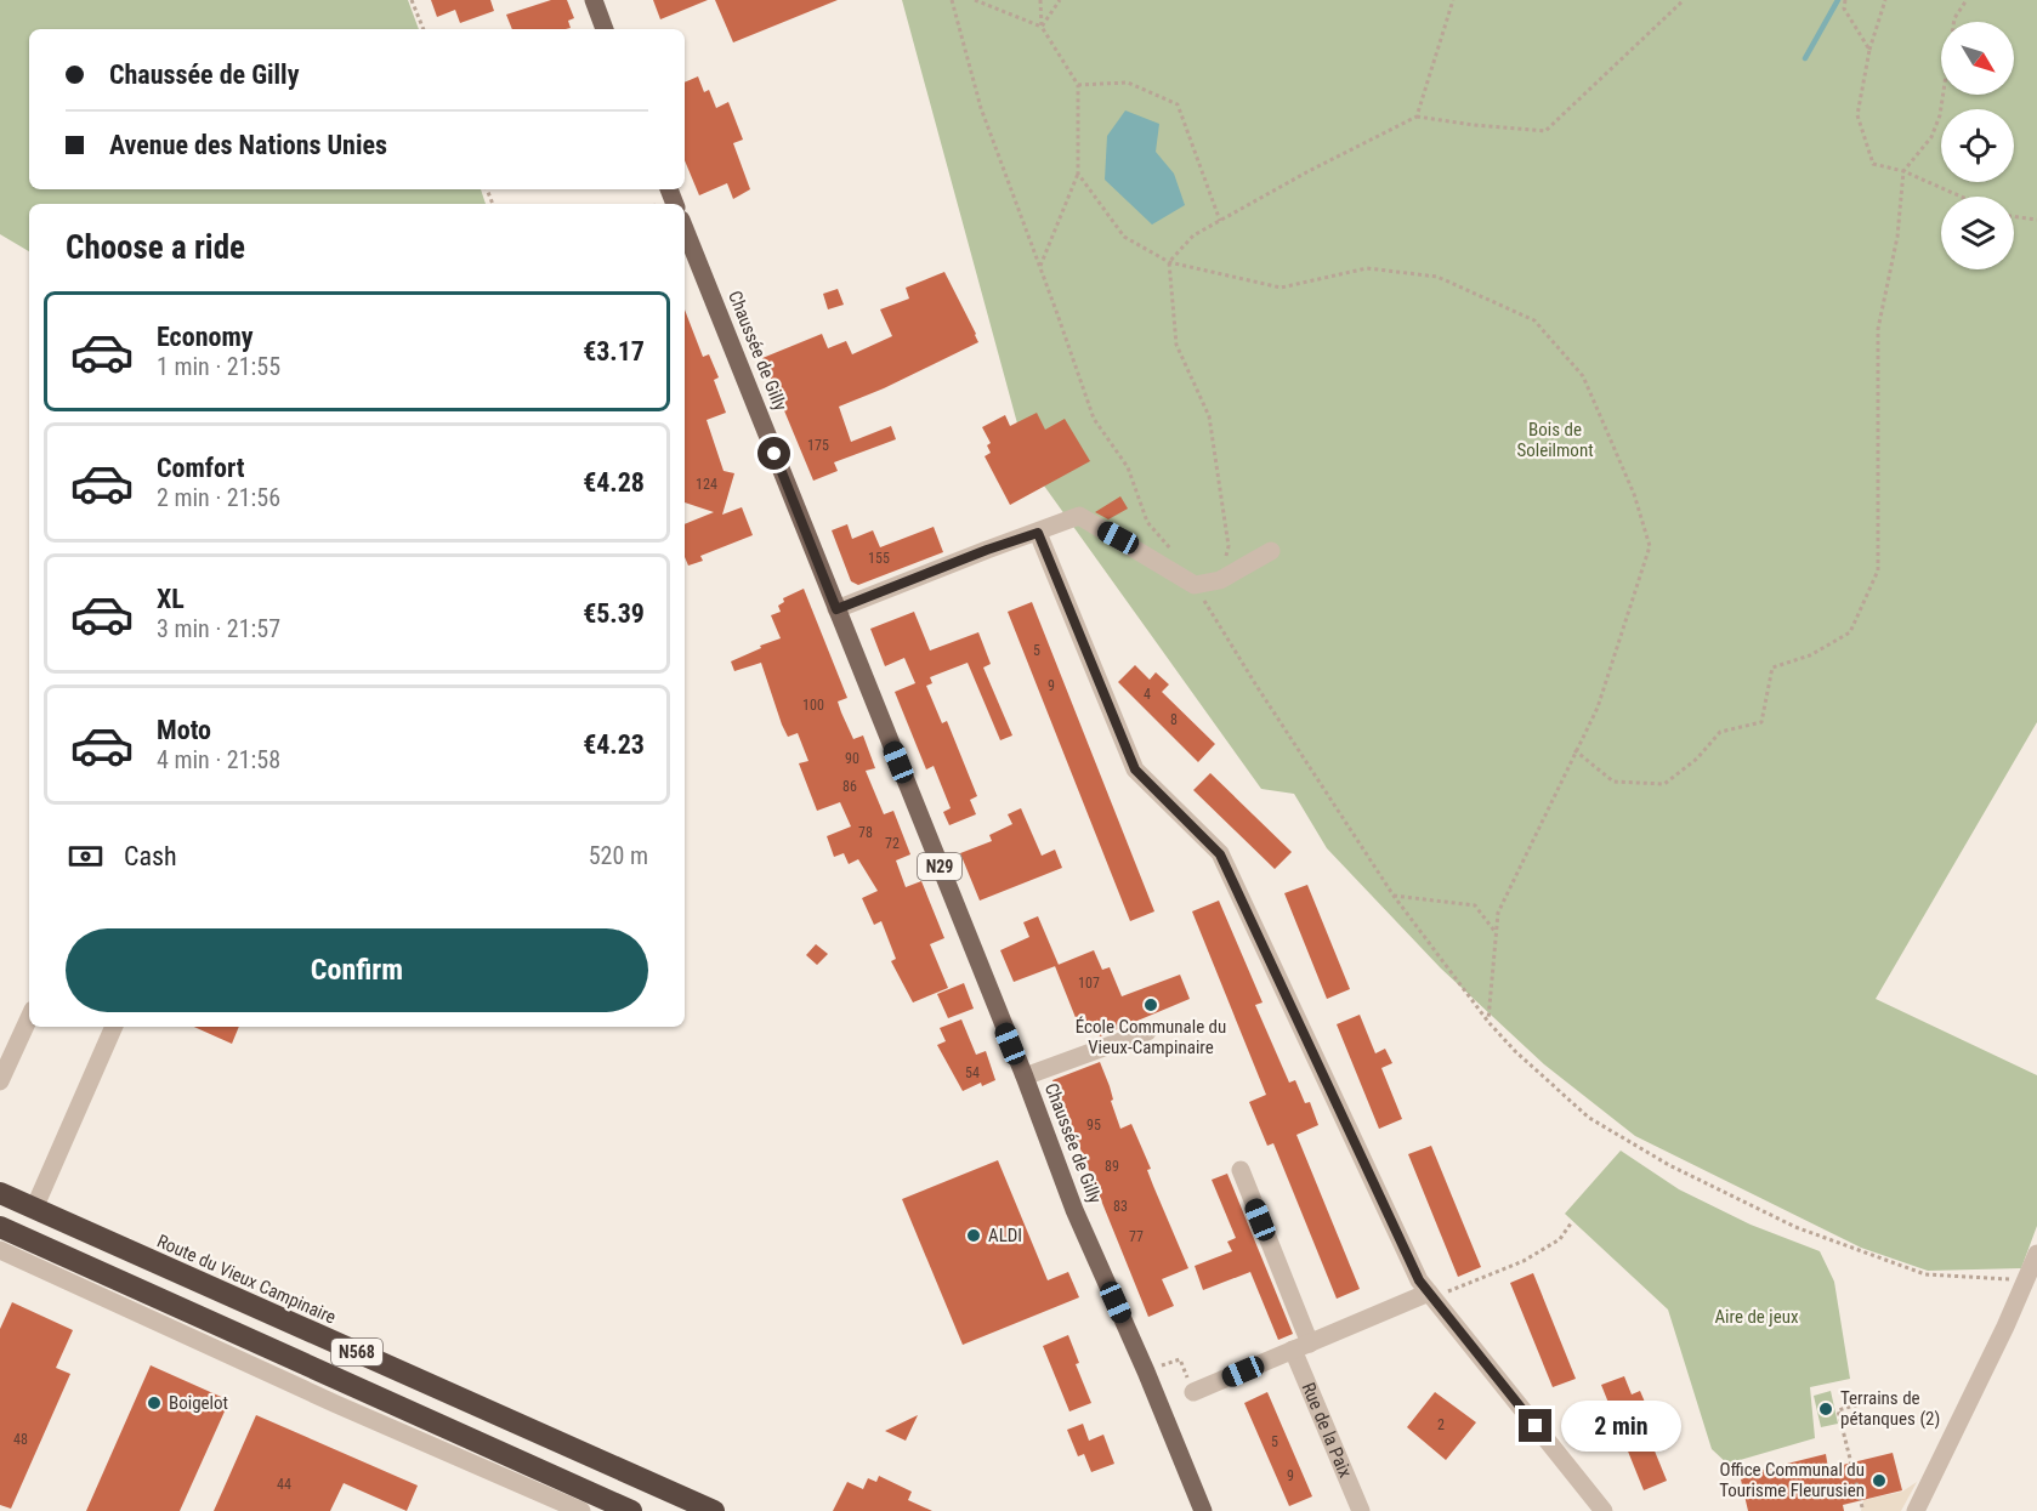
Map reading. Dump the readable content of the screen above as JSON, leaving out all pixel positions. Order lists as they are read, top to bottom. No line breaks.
{"streets":{"highway":["Route du Vieux Campinaire","N568"],"main road":["Chaussée de Gilly","N29"],"street":["Rue de la Paix"]},"parks":["Bois de Soleilmont","Aire de jeux"],"places":["École Communale du Vieux-Campinaire","ALDI","Boigelot","Terrains de pétanques (2)","Office Communal du Tourisme Fleurusien"],"house_numbers":["175","124","155","5","9","4","100","8","90","86","78","72","107","54","95","89","83","77","2","48","5","9","44"],"north":"bottom right","page":{"banner":["Chaussée de Gilly","Avenue des Nations Unies"],"heading":"Choose a ride","list":[{"name":"Economy","note":"1 min · 21:55","value":"€3.17"},{"name":"Comfort","note":"2 min · 21:56","value":"€4.28"},{"name":"XL","note":"3 min · 21:57","value":"€5.39"},{"name":"Moto","note":"4 min · 21:58","value":"€4.23"}],"pay":["Cash","520 m"],"buttons":"Confirm","bubble":"2 min"}}
